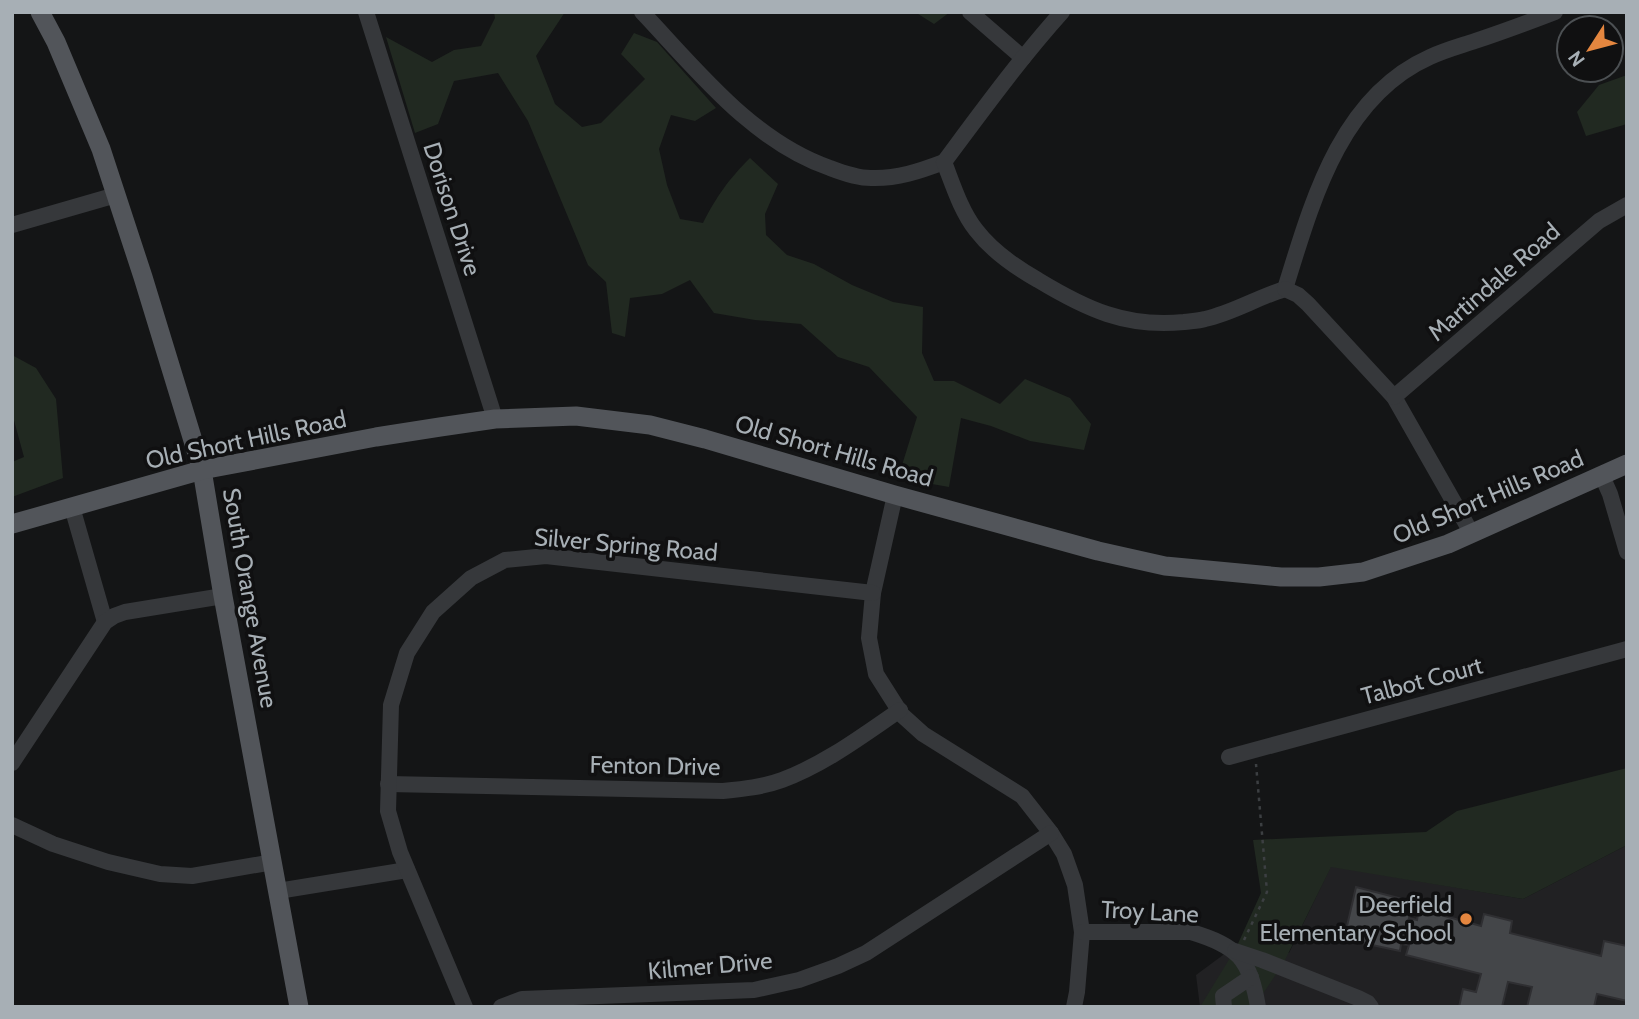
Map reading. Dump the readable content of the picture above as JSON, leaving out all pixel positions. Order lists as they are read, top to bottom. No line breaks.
{"streets":{"main road":["Old Short Hills Road","South Orange Avenue"],"street":["Dorison Drive","Martindale Road","Silver Spring Road","Talbot Court","Fenton Drive","Troy Lane","Kilmer Drive"]},"crossings":[["Dorison Drive","Old Short Hills Road"],["Old Short Hills Road","South Orange Avenue"],["Silver Spring Road","Fenton Drive"]],"places":["Deerfield Elementary School"],"north":"bottom left"}
